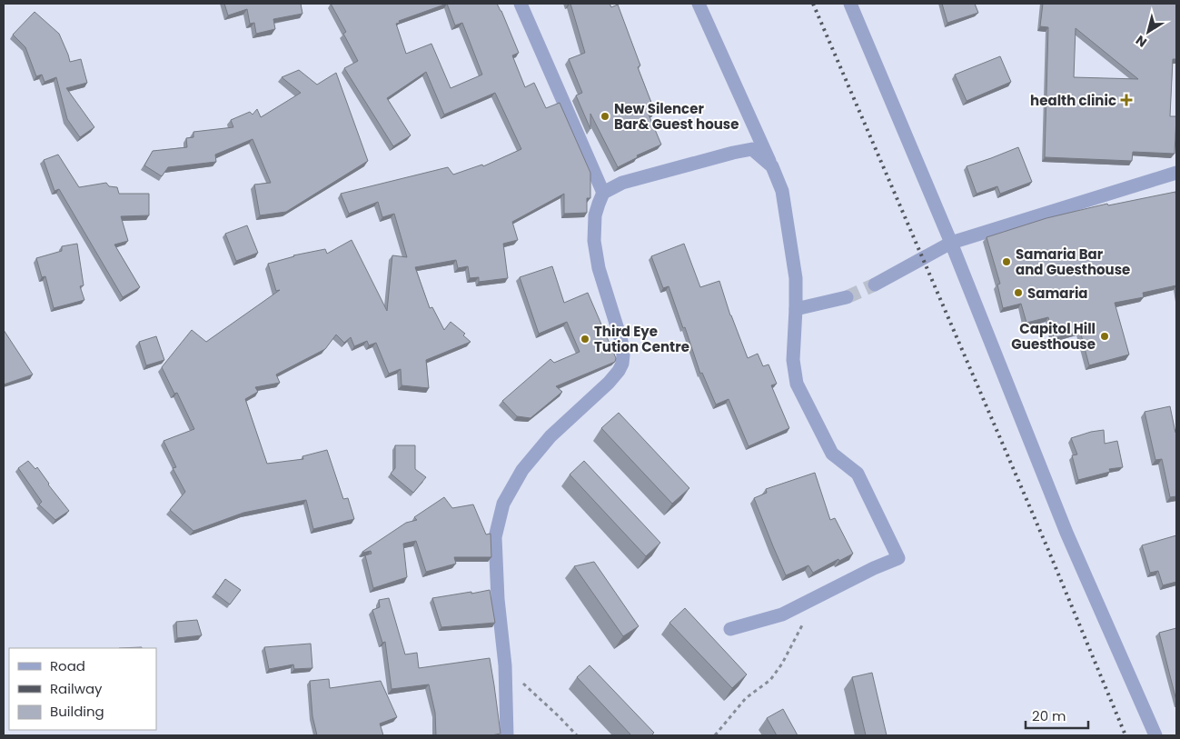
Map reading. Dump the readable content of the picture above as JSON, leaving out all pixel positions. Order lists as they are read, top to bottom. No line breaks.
{"places":{"health":["health clinic"],"other":["New Silencer Bar& Guest house","Samaria Bar and Guesthouse","Samaria","Capitol Hill Guesthouse","Third Eye Tution Centre"]},"legend":["Road","Railway","Building"],"scale_bar":"20 m","north":"bottom left"}
